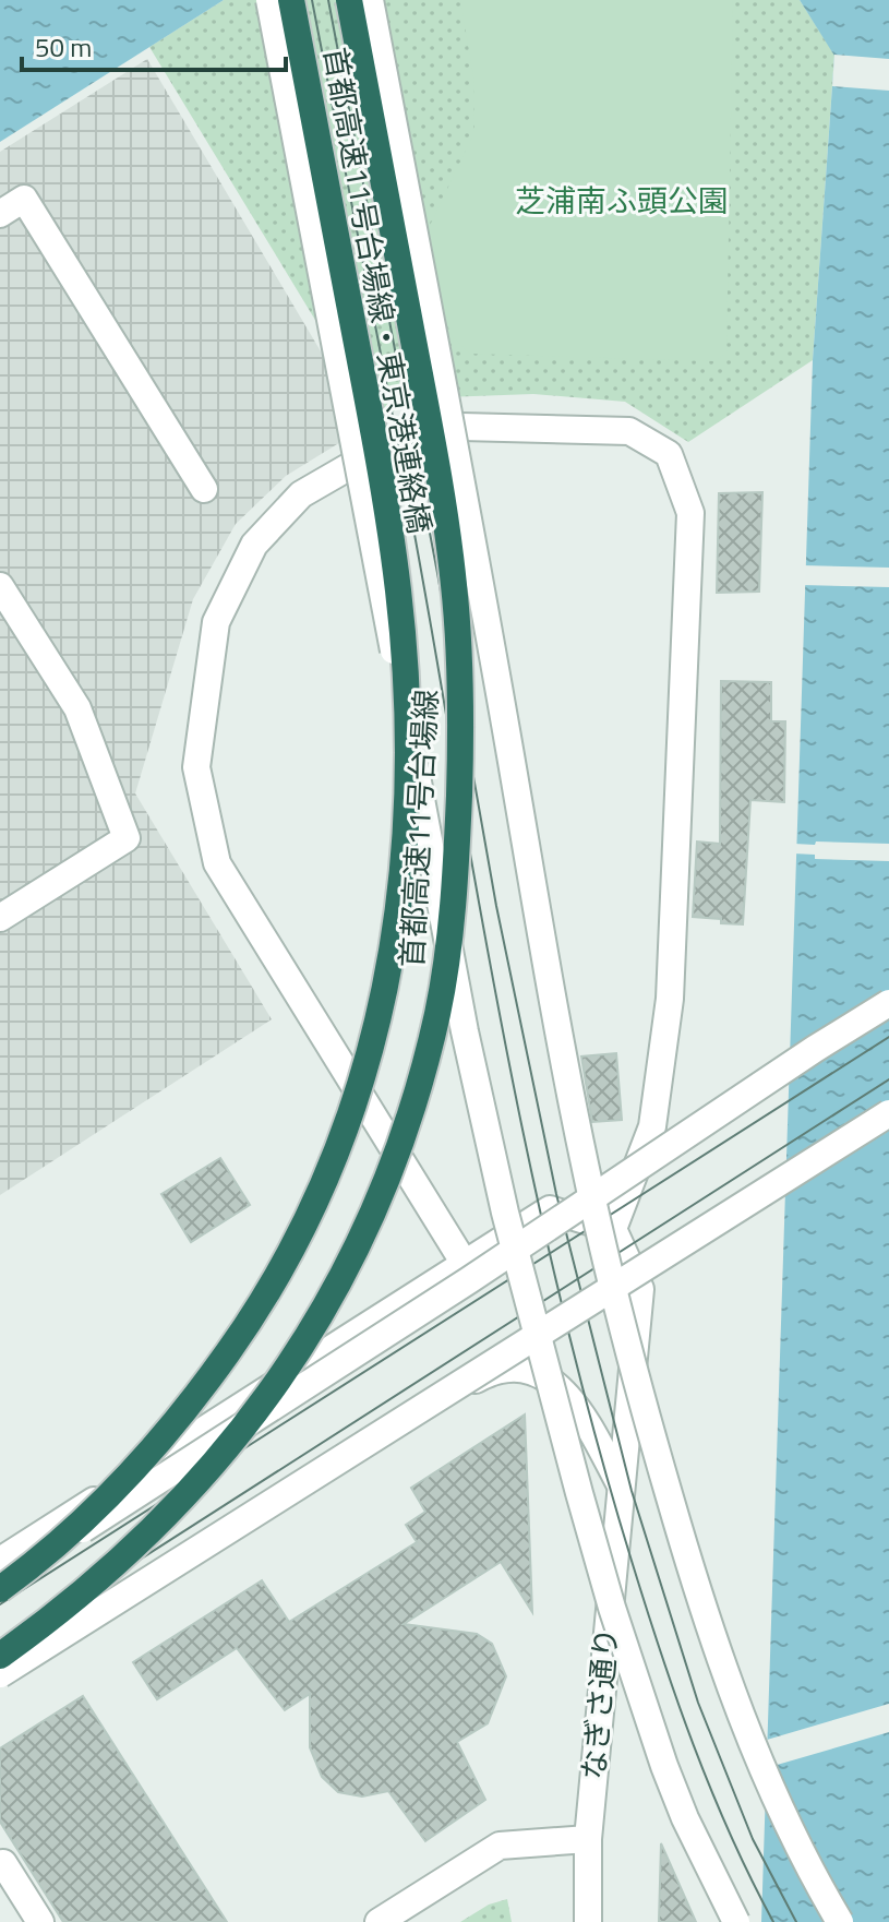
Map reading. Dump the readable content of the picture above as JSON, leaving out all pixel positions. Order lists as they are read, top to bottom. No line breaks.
{"streets":{"highway":["首都高速11号台場線・東京港連絡橋","首都高速11号台場線"],"street":["なぎさ通り"]},"crossings":[["首都高速11号台場線・東京港連絡橋","首都高速11号台場線"]],"parks":["芝浦南ふ頭公園"],"scale_bar":"50 m"}
